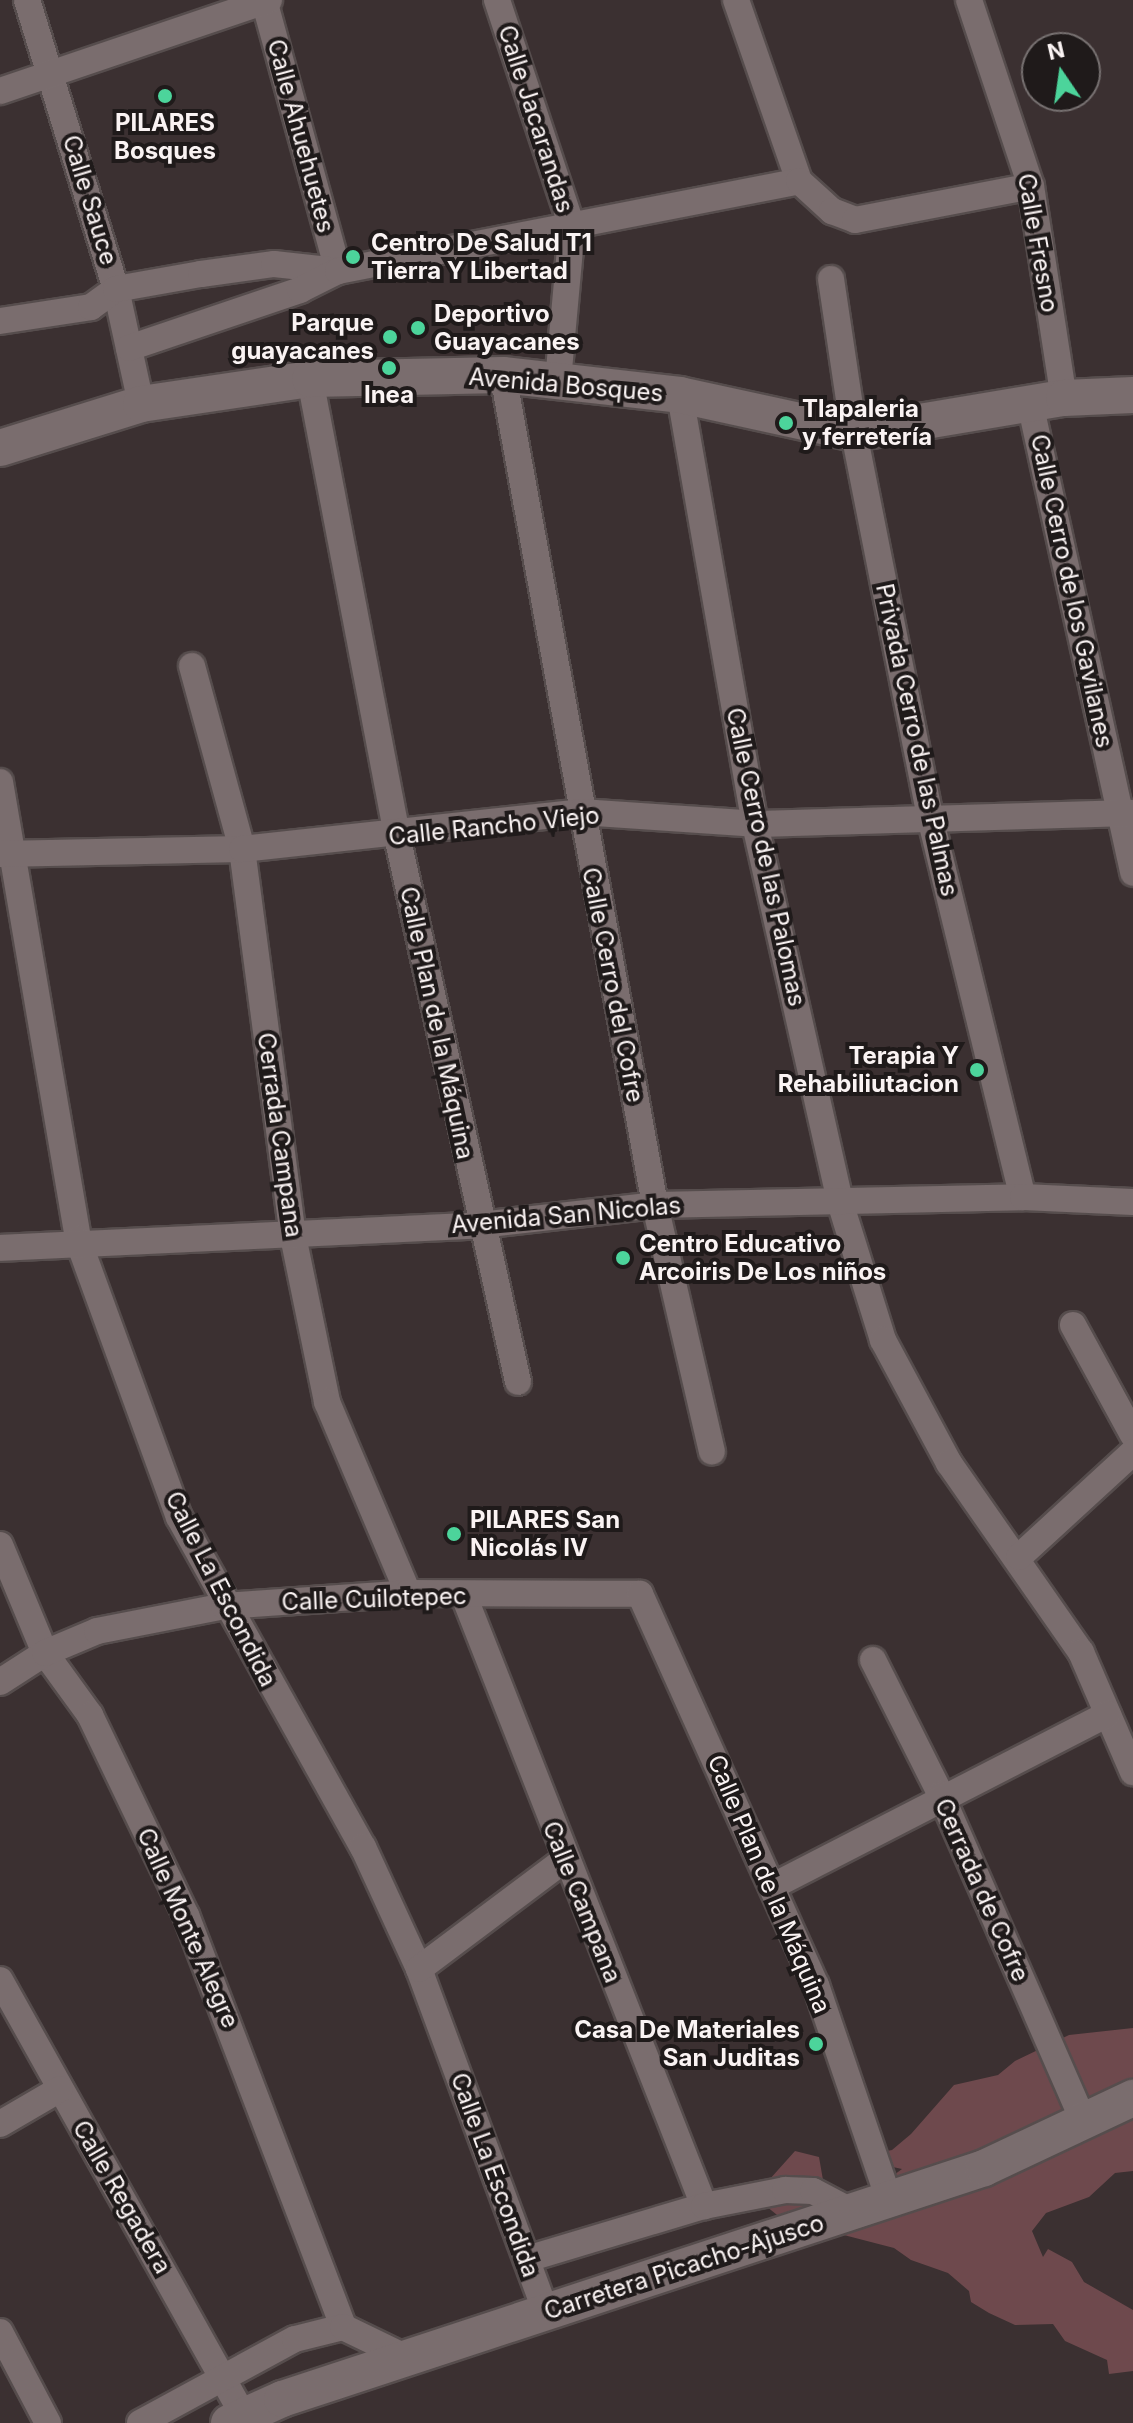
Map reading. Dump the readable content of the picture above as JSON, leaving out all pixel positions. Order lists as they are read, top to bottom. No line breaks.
{"streets":{"street":["Calle Jacarandas","Calle Ahuehuetes","Calle Sauce","Calle Fresno","Avenida Bosques","Calle Cerro de los Gavilanes","Privada Cerro de las Palmas","Calle Rancho Viejo","Calle Cerro de las Palomas","Calle Cerro del Cofre","Calle Plan de la Máquina","Cerrada Campana","Avenida San Nicolas","Calle La Escondida","Calle Cuilotepec","Cerrada de Cofre","Calle Campana","Calle Monte Alegre","Calle Regadera","Carretera Picacho-Ajusco"]},"crossings":[["Calle Jacarandas","Avenida Bosques"],["Calle Sauce","Avenida Bosques"],["Calle Fresno","Avenida Bosques"],["Calle Fresno","Calle Cerro de los Gavilanes"],["Avenida Bosques","Calle Cerro de los Gavilanes"],["Avenida Bosques","Privada Cerro de las Palmas"],["Avenida Bosques","Calle Cerro de las Palomas"],["Avenida Bosques","Calle Cerro del Cofre"],["Avenida Bosques","Calle Plan de la Máquina"],["Calle Cerro de los Gavilanes","Calle Rancho Viejo"],["Privada Cerro de las Palmas","Calle Rancho Viejo"],["Privada Cerro de las Palmas","Avenida San Nicolas"],["Calle Rancho Viejo","Calle Cerro de las Palomas"],["Calle Rancho Viejo","Calle Cerro del Cofre"],["Calle Rancho Viejo","Calle Plan de la Máquina"],["Calle Rancho Viejo","Cerrada Campana"],["Calle Rancho Viejo","Calle La Escondida"],["Calle Cerro de las Palomas","Avenida San Nicolas"],["Calle Cerro del Cofre","Avenida San Nicolas"],["Calle Plan de la Máquina","Avenida San Nicolas"],["Calle Plan de la Máquina","Calle Cuilotepec"],["Calle Plan de la Máquina","Carretera Picacho-Ajusco"],["Cerrada Campana","Avenida San Nicolas"],["Cerrada Campana","Calle Cuilotepec"],["Avenida San Nicolas","Calle La Escondida"],["Calle La Escondida","Calle Cuilotepec"],["Calle La Escondida","Carretera Picacho-Ajusco"],["Calle Cuilotepec","Calle Campana"],["Calle Cuilotepec","Calle Monte Alegre"],["Cerrada de Cofre","Carretera Picacho-Ajusco"],["Calle Regadera","Carretera Picacho-Ajusco"]],"places":["PILARES Bosques","Centro De Salud T1 Tierra Y Libertad","Deportivo Guayacanes","Parque guayacanes","Inea","Tlapaleria y ferretería","Terapia Y Rehabiliutacion","Centro Educativo Arcoiris De Los niños","PILARES San Nicolás IV","Casa De Materiales San Juditas"],"north":"top"}
